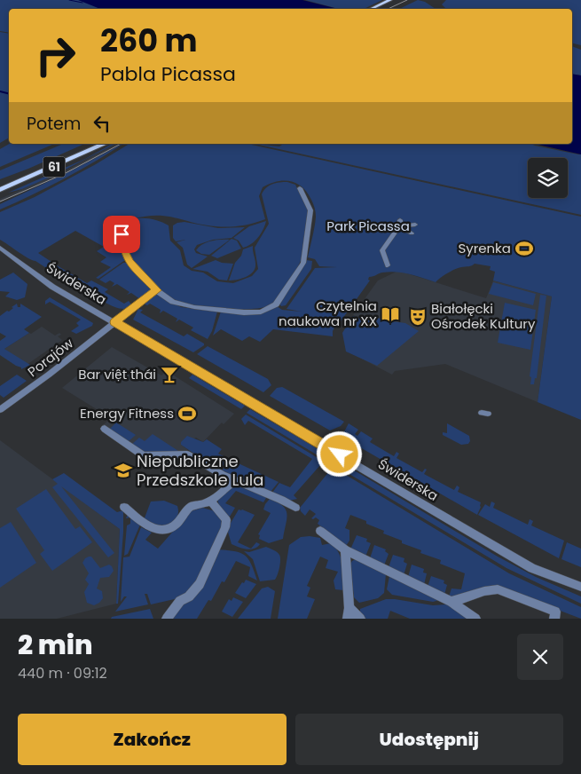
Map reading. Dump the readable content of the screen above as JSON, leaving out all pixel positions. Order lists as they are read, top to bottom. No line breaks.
{"streets":{"main road":["61"],"street":["Świderska","Porajów"]},"crossings":[["Świderska","Porajów"]],"parks":["Park Picassa"],"places":{"sports":["Syrenka","Energy Fitness"],"library":["Czytelnia naukowa nr XX"],"theatre":["Białołęcki Ośrodek Kultury"],"bar":["Bar việt thái"],"school or university":["Niepubliczne Przedszkole Lula"]},"page":{"turn":["260 m","Pabla Picassa"],"then":"Potem","heading":["2 min","440 m · 09:12"],"buttons":["Zakończ","Udostępnij"]}}
